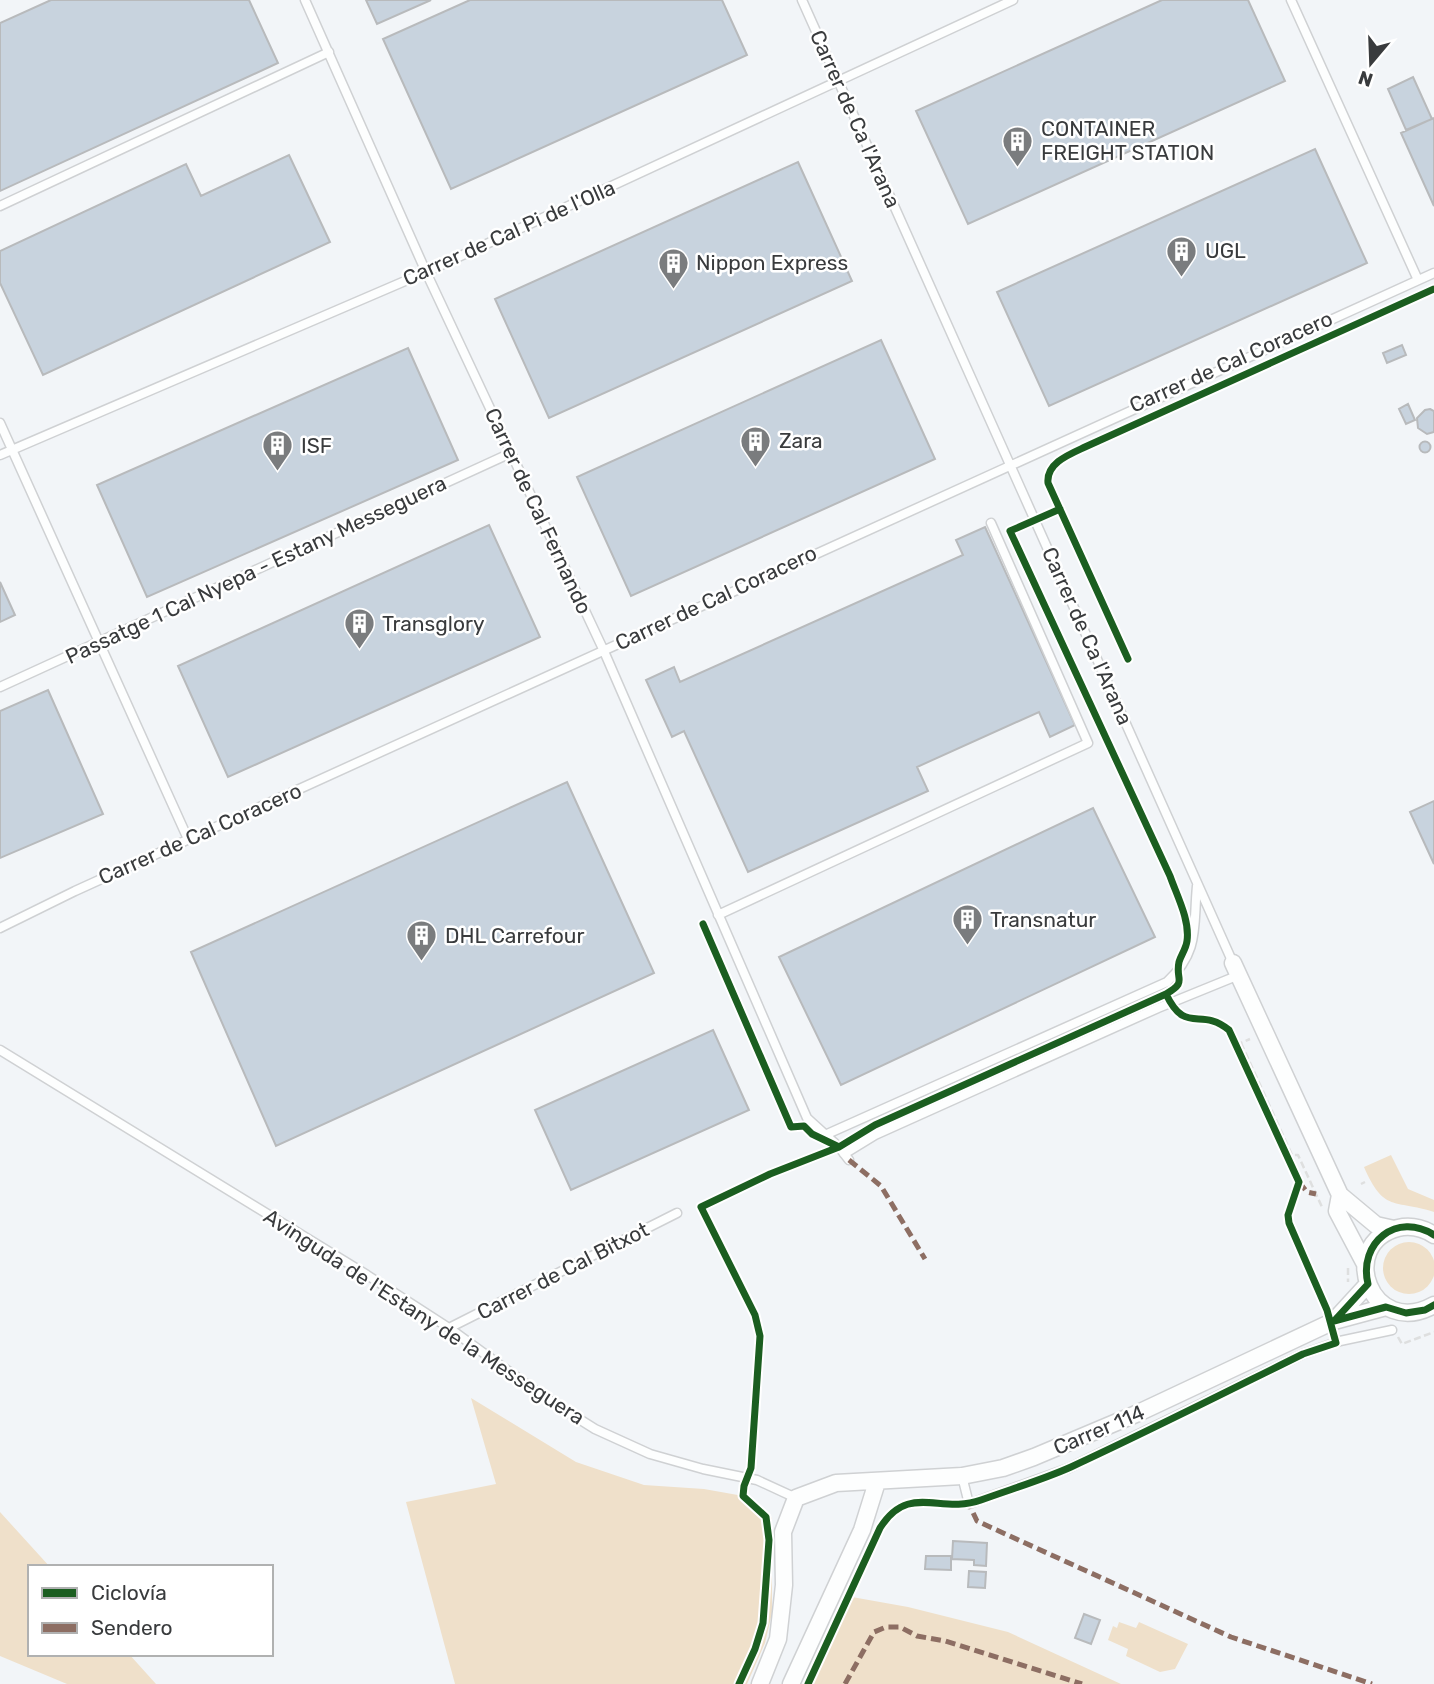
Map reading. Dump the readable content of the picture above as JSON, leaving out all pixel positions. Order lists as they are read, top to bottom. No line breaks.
{"streets":{"street":["Carrer de Ca l'Arana","Carrer 114"],"lane":["Carrer de Cal Pi de l'Olla","Carrer de Cal Coracero","Carrer de Cal Fernando","Passatge 1 Cal Nyepa - Estany Messeguera","Carrer de Cal Bitxot","Avinguda de l'Estany de la Messeguera"]},"crossings":[["Carrer de Ca l'Arana","Carrer de Cal Pi de l'Olla"],["Carrer de Ca l'Arana","Carrer de Cal Coracero"],["Carrer de Ca l'Arana","Carrer de Cal Fernando"],["Carrer de Cal Pi de l'Olla","Carrer de Cal Fernando"],["Carrer de Cal Coracero","Carrer de Cal Fernando"],["Carrer de Cal Fernando","Passatge 1 Cal Nyepa - Estany Messeguera"],["Carrer de Cal Bitxot","Avinguda de l'Estany de la Messeguera"],["Avinguda de l'Estany de la Messeguera","Carrer 114"]],"places":{"building":["CONTAINER FREIGHT STATION","UGL","Nippon Express","Zara","ISF","Transglory","Transnatur","DHL Carrefour"]},"legend":["Ciclovía","Sendero"],"north":"bottom"}
